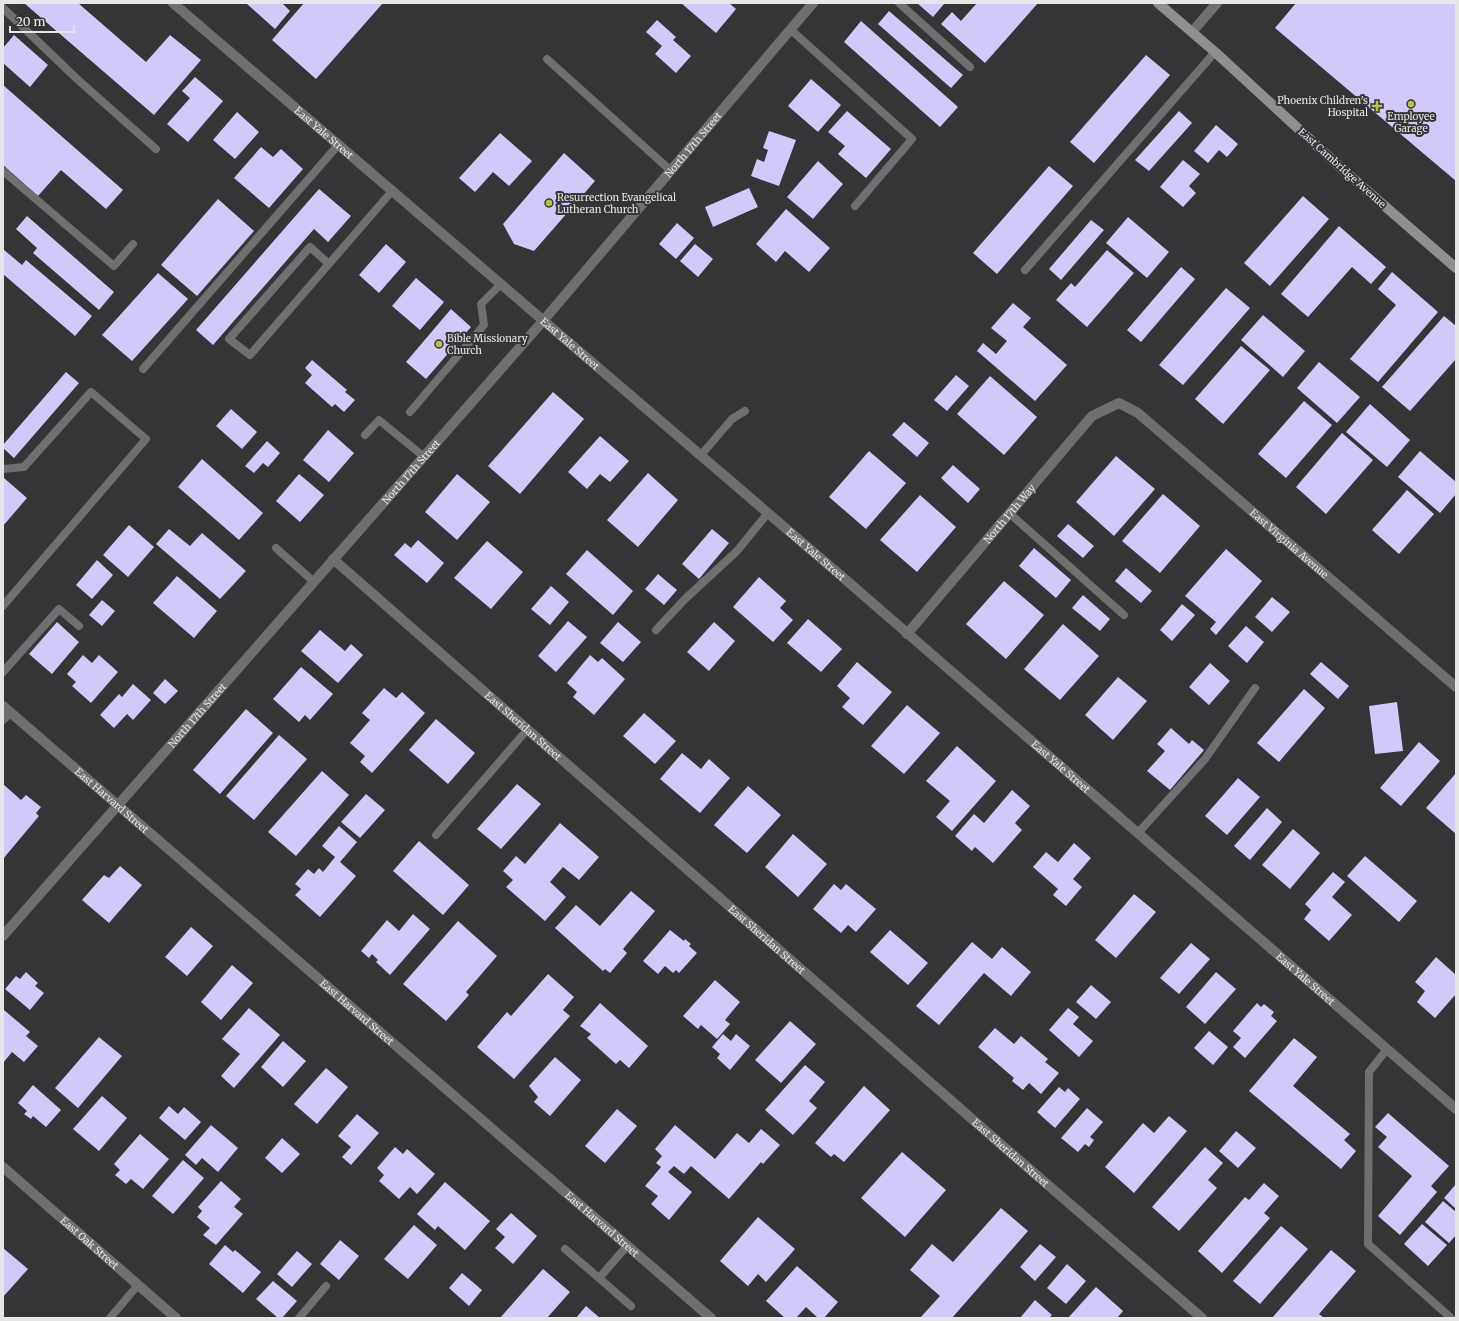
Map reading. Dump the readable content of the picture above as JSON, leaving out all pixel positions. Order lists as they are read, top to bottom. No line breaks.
{"streets":{"street":["East Yale Street","North 17th Street","East Cambridge Avenue","North 17th Way","East Virginia Avenue","East Sheridan Street","East Harvard Street","East Oak Street"]},"crossings":[["East Yale Street","North 17th Street"],["East Yale Street","North 17th Way"],["North 17th Street","East Sheridan Street"],["North 17th Street","East Harvard Street"],["North 17th Way","East Virginia Avenue"]],"places":{"other":["Employee Garage","Resurrection Evangelical Lutheran Church","Bible Missionary Church"],"health":["Phoenix Children's Hospital"]},"scale_bar":"20 m"}
